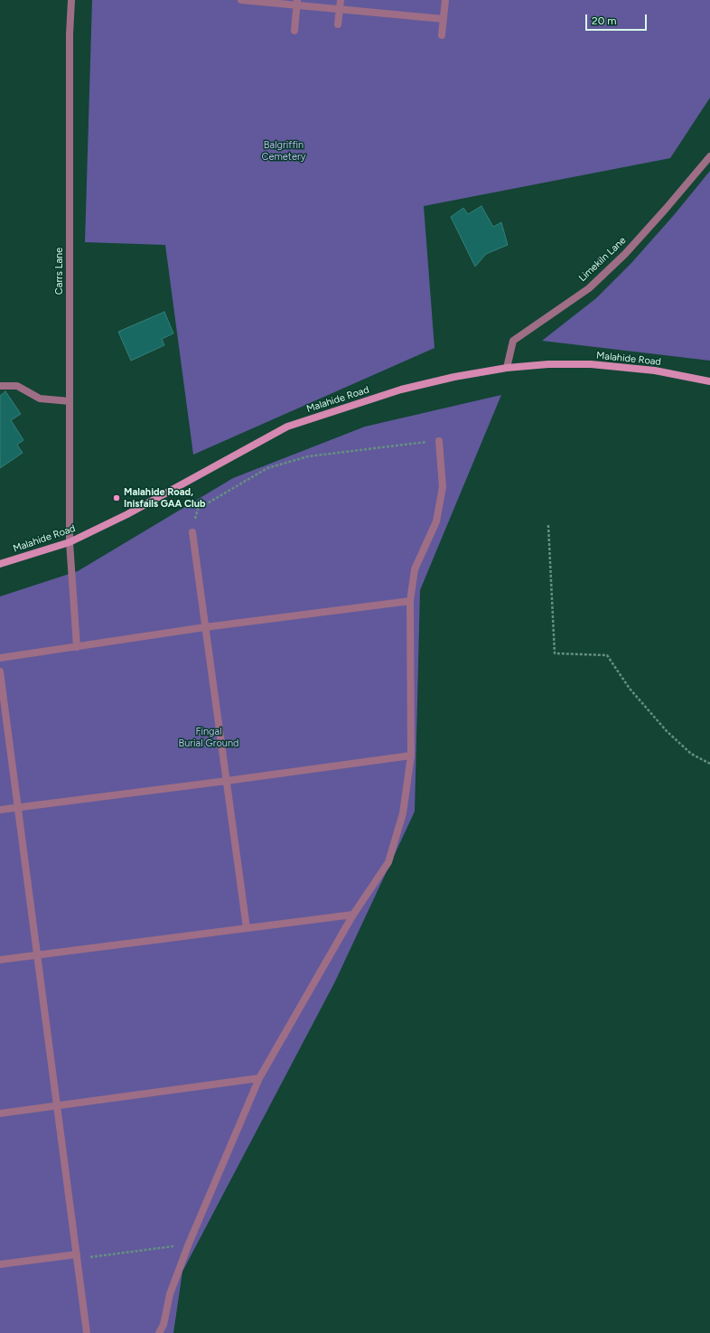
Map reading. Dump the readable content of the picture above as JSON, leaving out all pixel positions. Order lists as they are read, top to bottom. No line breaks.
{"streets":{"main road":["Malahide Road"],"street":["Limekiln Lane","Carrs Lane"]},"crossings":[["Limekiln Lane","Malahide Road"],["Carrs Lane","Malahide Road"]],"parks":["Balgriffin Cemetery","Fingal Burial Ground"],"places":["Malahide Road, Inisfails GAA Club"],"scale_bar":"20 m"}
